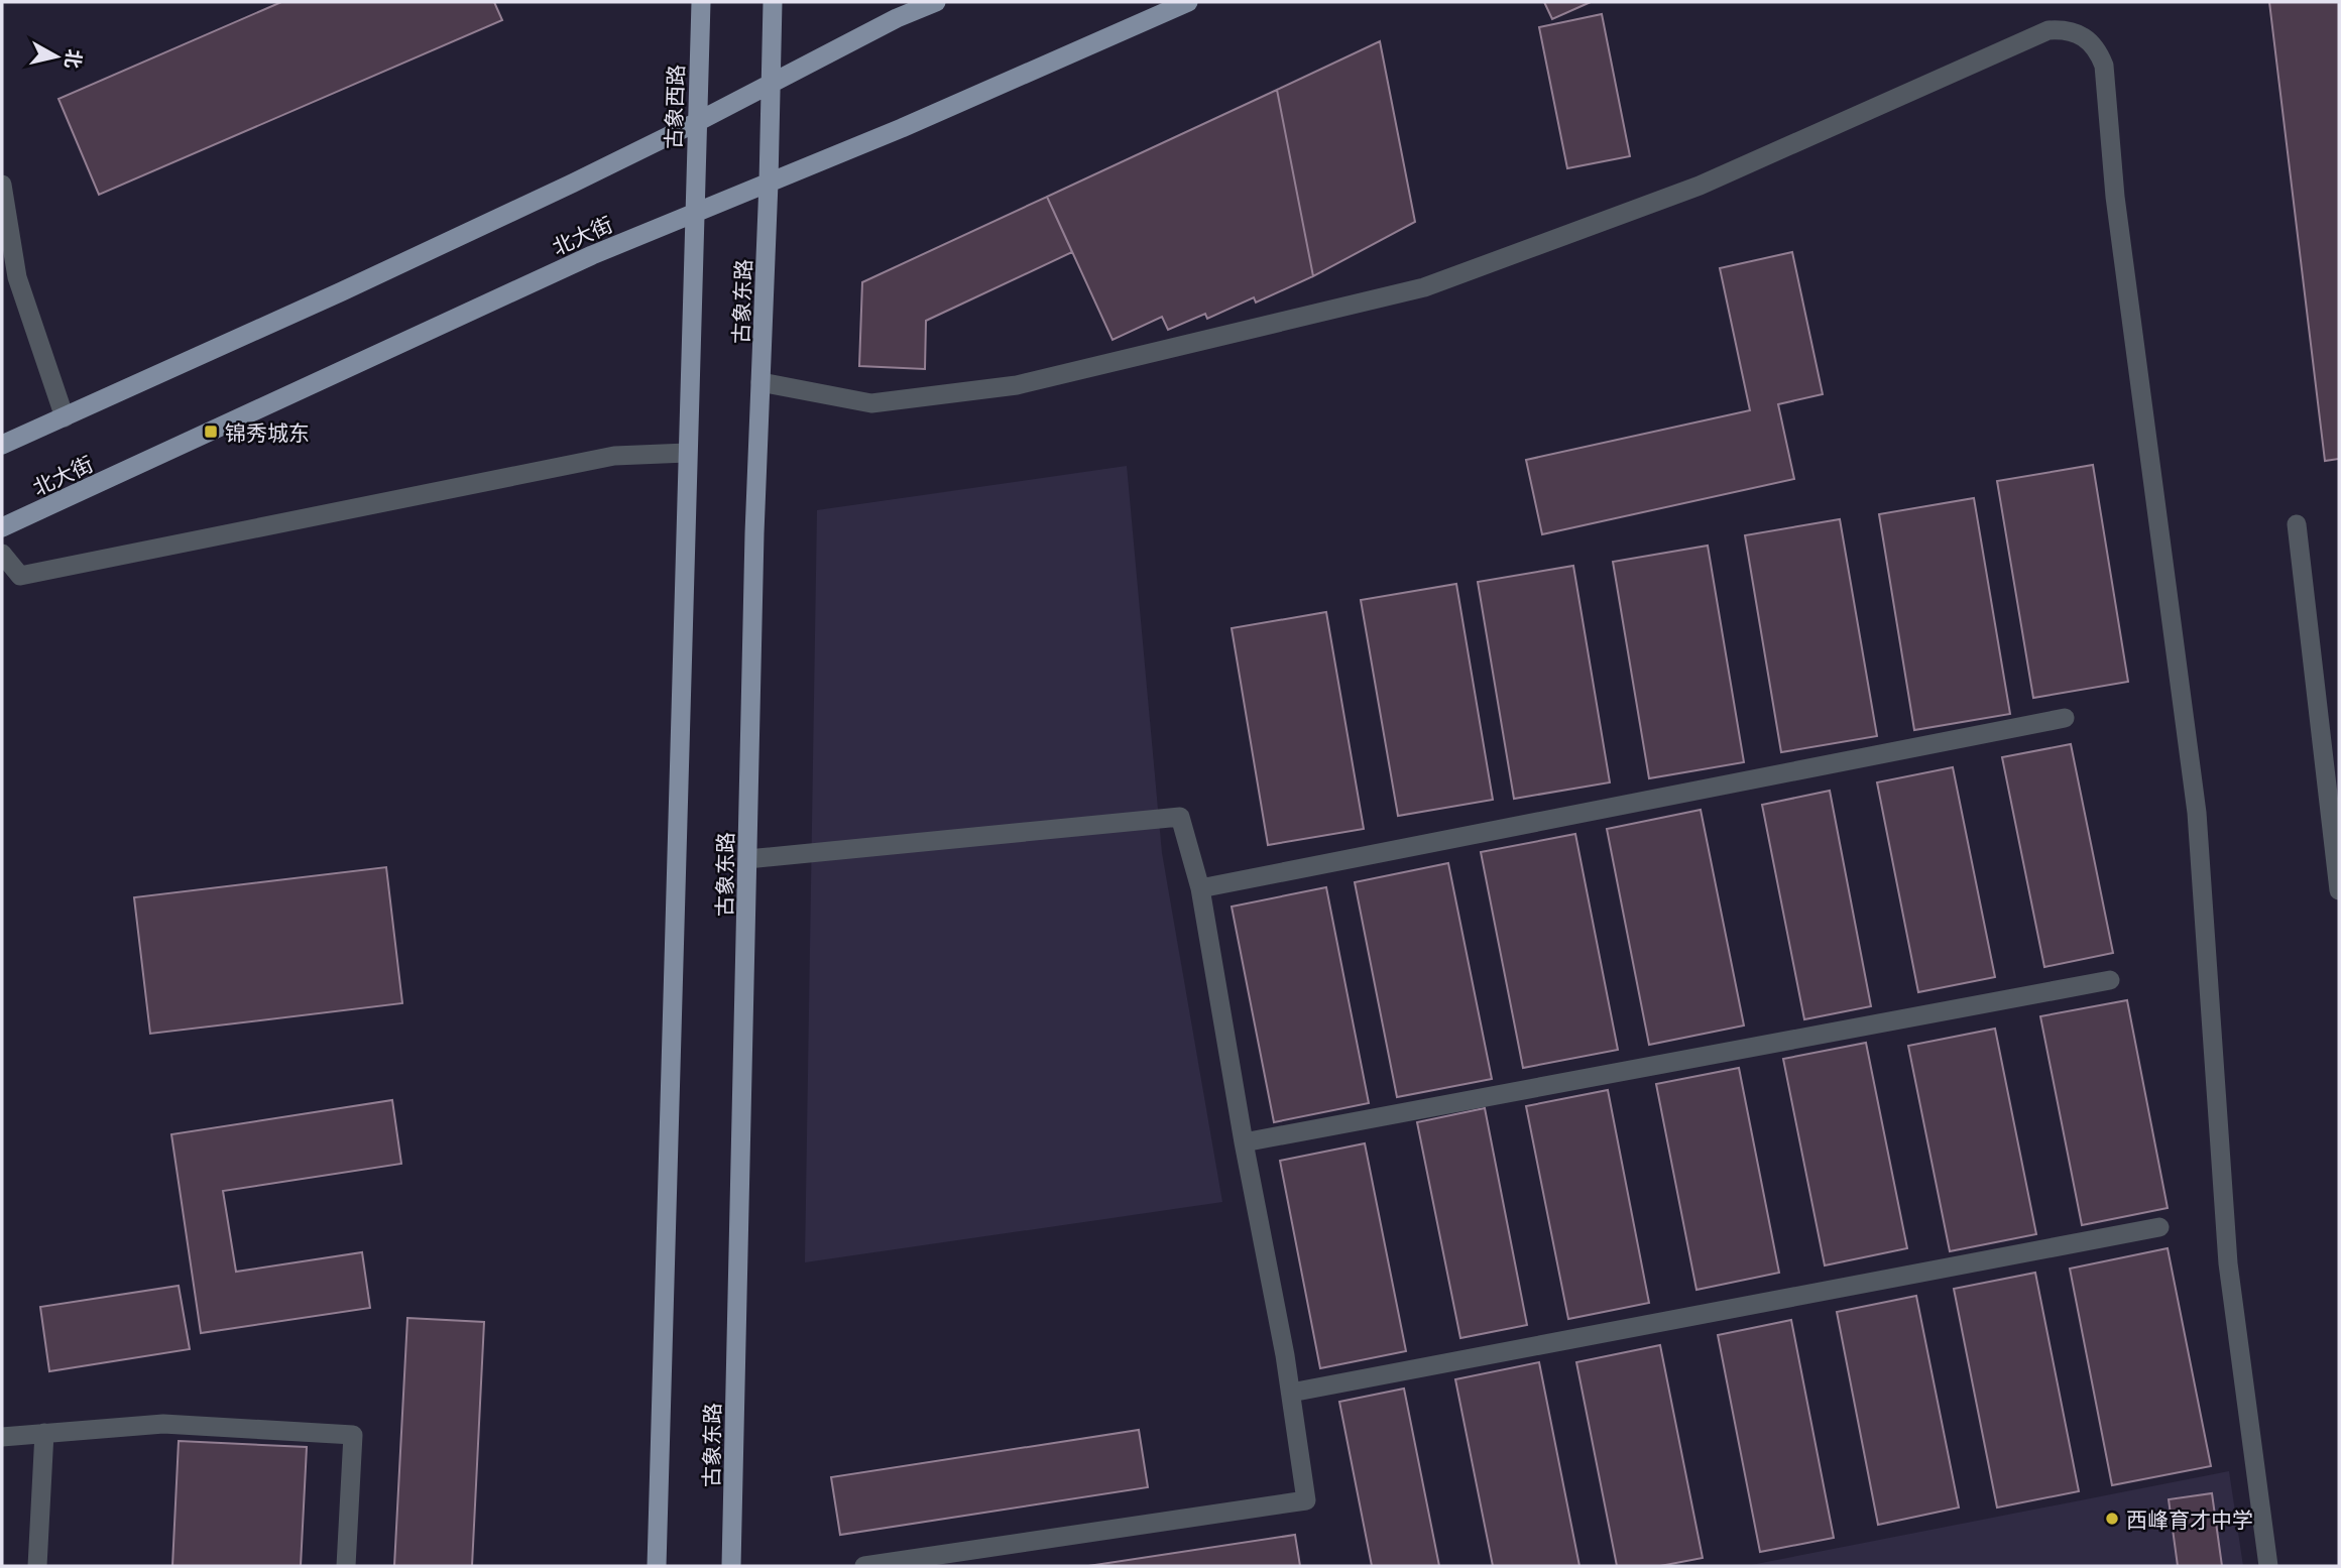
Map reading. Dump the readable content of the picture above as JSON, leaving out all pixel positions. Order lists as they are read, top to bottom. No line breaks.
{"streets":{"main road":["古象西路","北大街","古象东路"]},"crossings":[["古象西路","北大街"],["北大街","古象东路"]],"places":{"transit":["锦秀城东"],"other":["西峰育才中学"]},"north":"right"}
